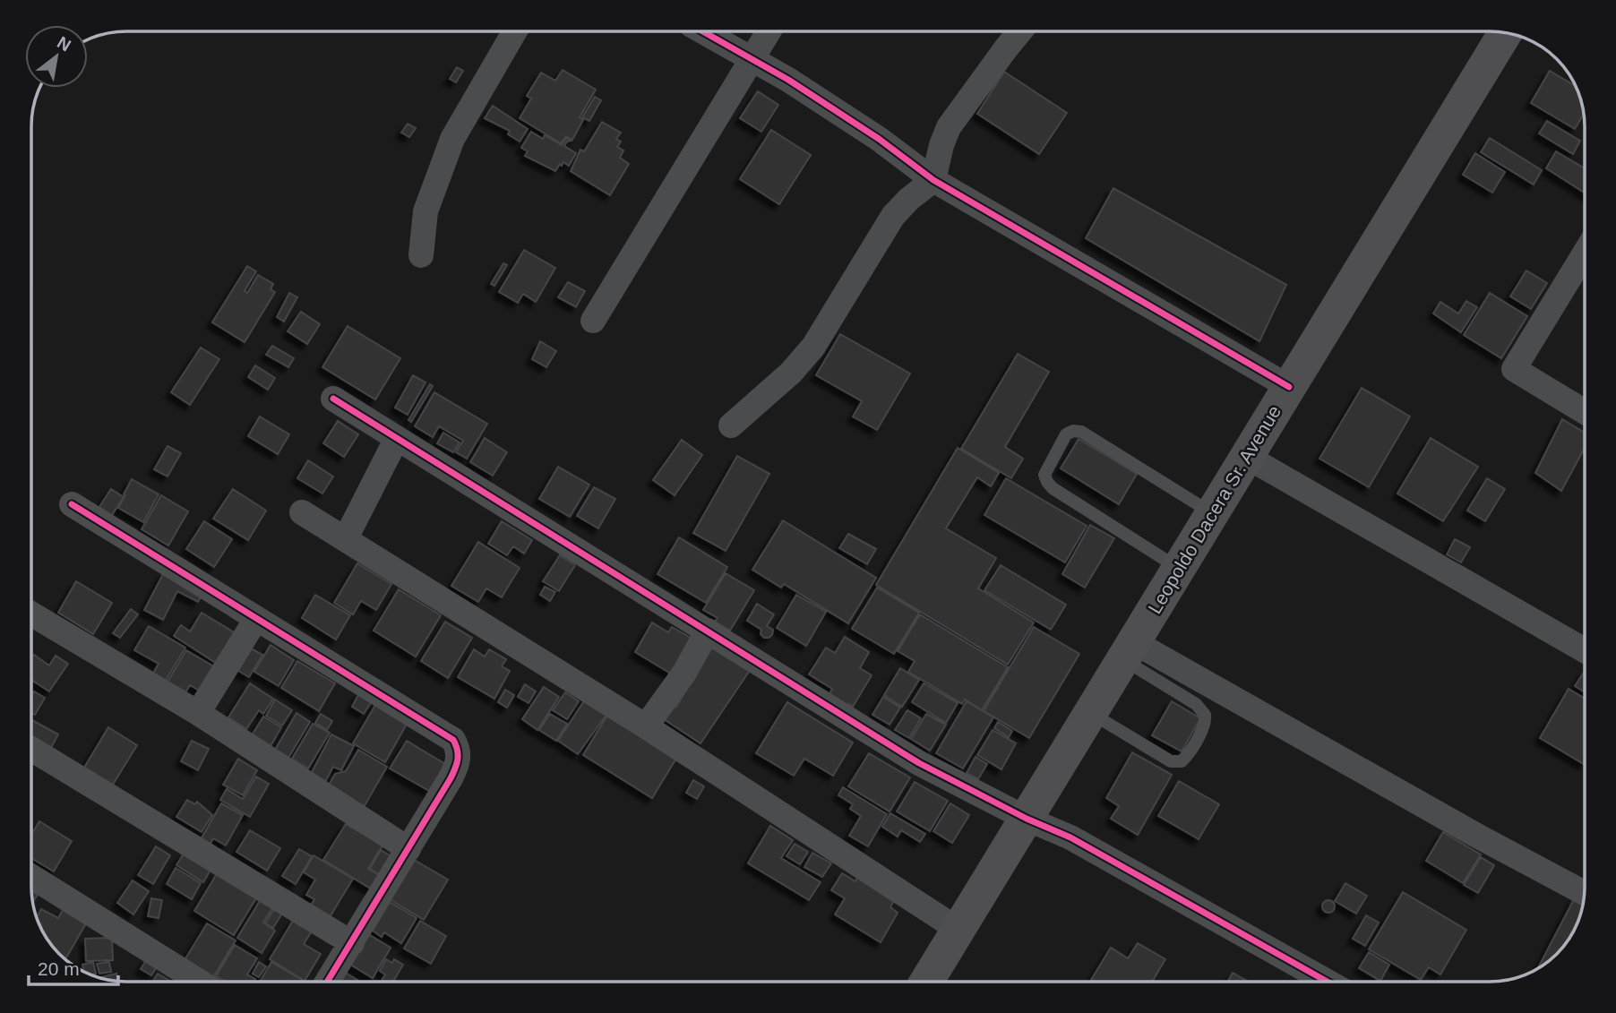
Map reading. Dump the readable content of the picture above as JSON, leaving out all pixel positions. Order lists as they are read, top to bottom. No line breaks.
{"streets":{"main road":["Leopoldo Dacera Sr. Avenue"]},"scale_bar":"20 m","north":"top right"}
